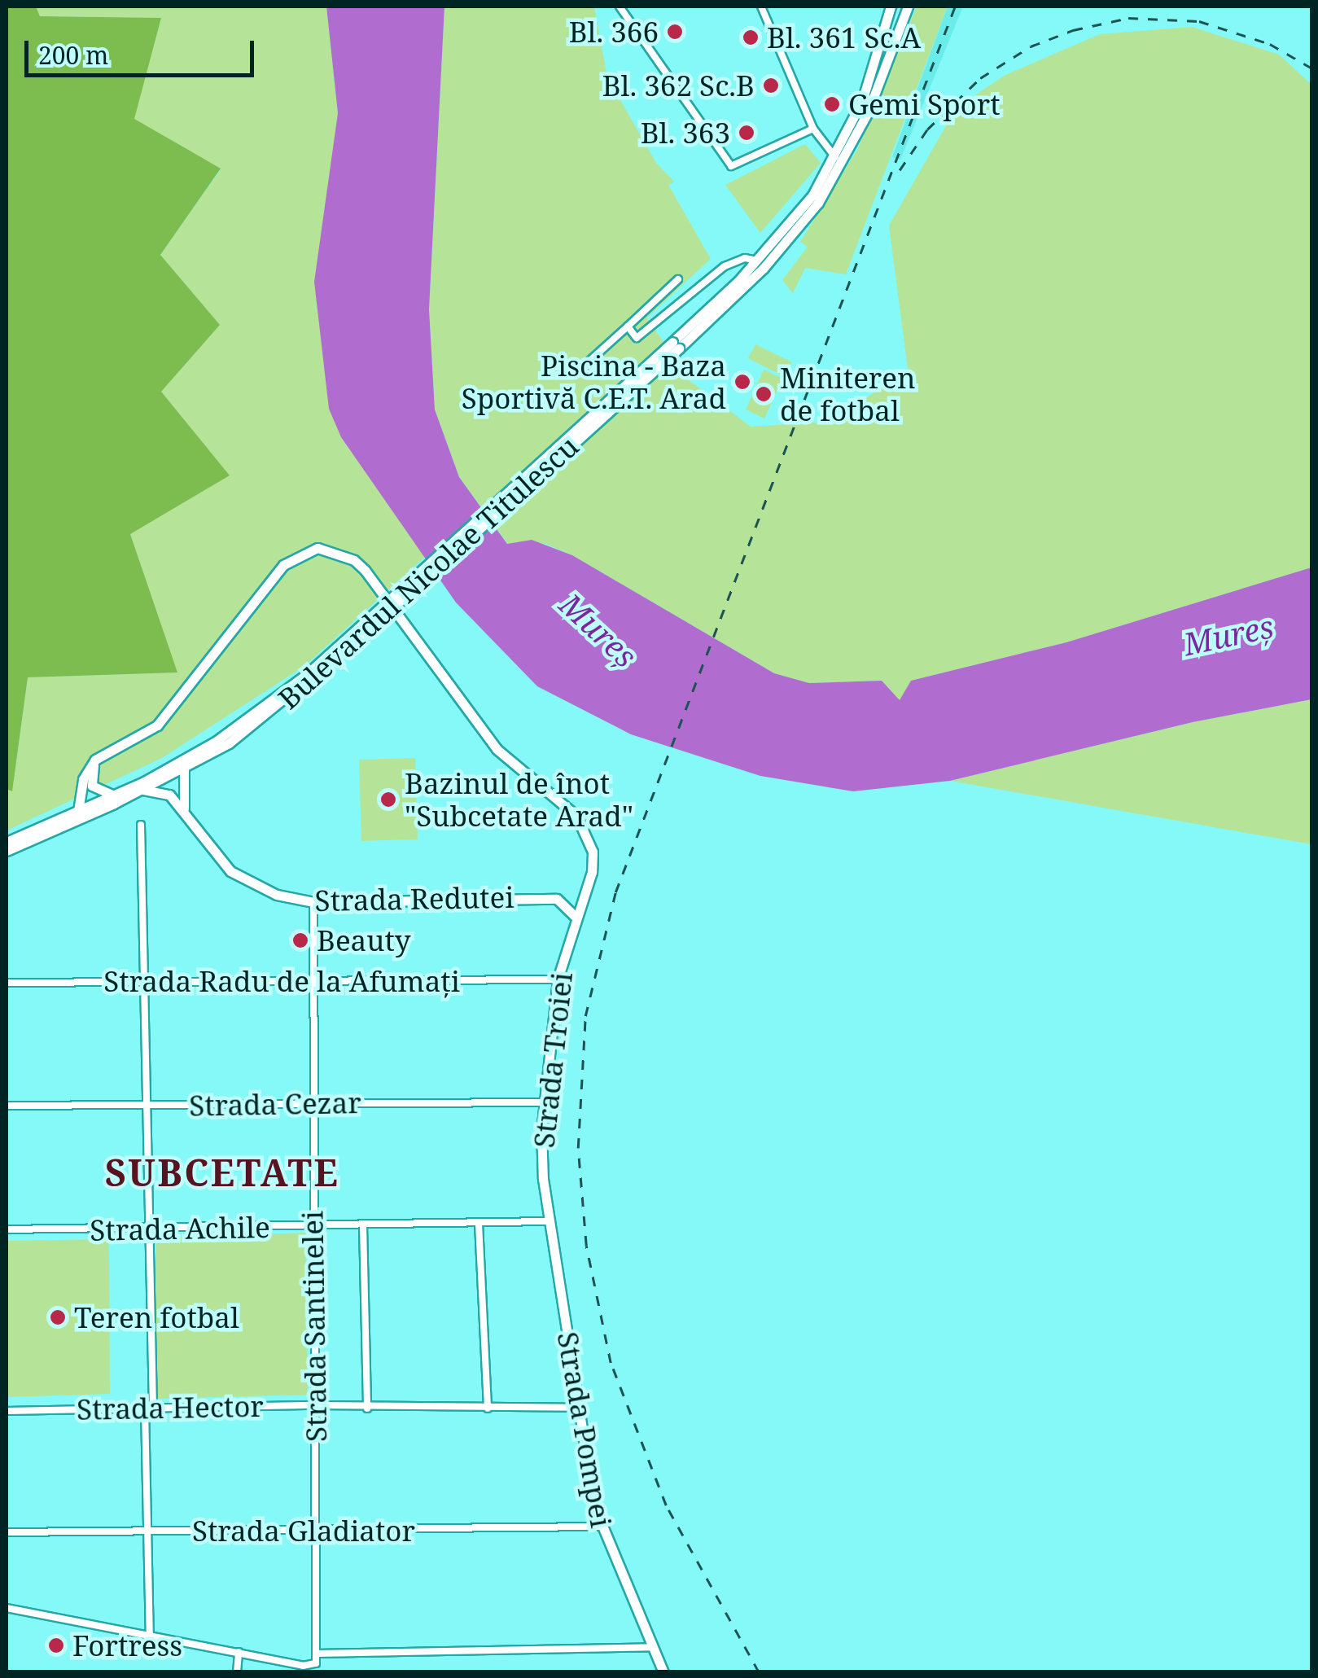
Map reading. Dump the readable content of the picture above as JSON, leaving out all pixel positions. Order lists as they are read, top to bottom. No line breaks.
{"streets":{"main road":["Bulevardul Nicolae Titulescu","Strada Redutei","Strada Troiei","Strada Pompei"],"street":["Strada Radu de la Afumați","Strada Cezar","Strada Achile","Strada Santinelei","Strada Hector","Strada Gladiator"]},"crossings":[["Strada Redutei","Strada Troiei"],["Strada Redutei","Strada Santinelei"],["Strada Radu de la Afumați","Strada Troiei"],["Strada Radu de la Afumați","Strada Santinelei"],["Strada Troiei","Strada Cezar"],["Strada Troiei","Strada Achile"],["Strada Troiei","Strada Pompei"],["Strada Cezar","Strada Santinelei"],["Strada Achile","Strada Santinelei"],["Strada Santinelei","Strada Hector"],["Strada Santinelei","Strada Gladiator"],["Strada Hector","Strada Pompei"],["Strada Pompei","Strada Gladiator"]],"districts":["SUBCETATE"],"water":["Mureș"],"places":["Bl. 366","Bl. 361 Sc.A","Bl. 362 Sc.B","Gemi Sport","Bl. 363","Piscina - Baza Sportivă C.E.T. Arad","Miniteren de fotbal","Bazinul de înot \"Subcetate Arad\"","Beauty","Teren fotbal","Fortress"],"scale_bar":"200 m"}
